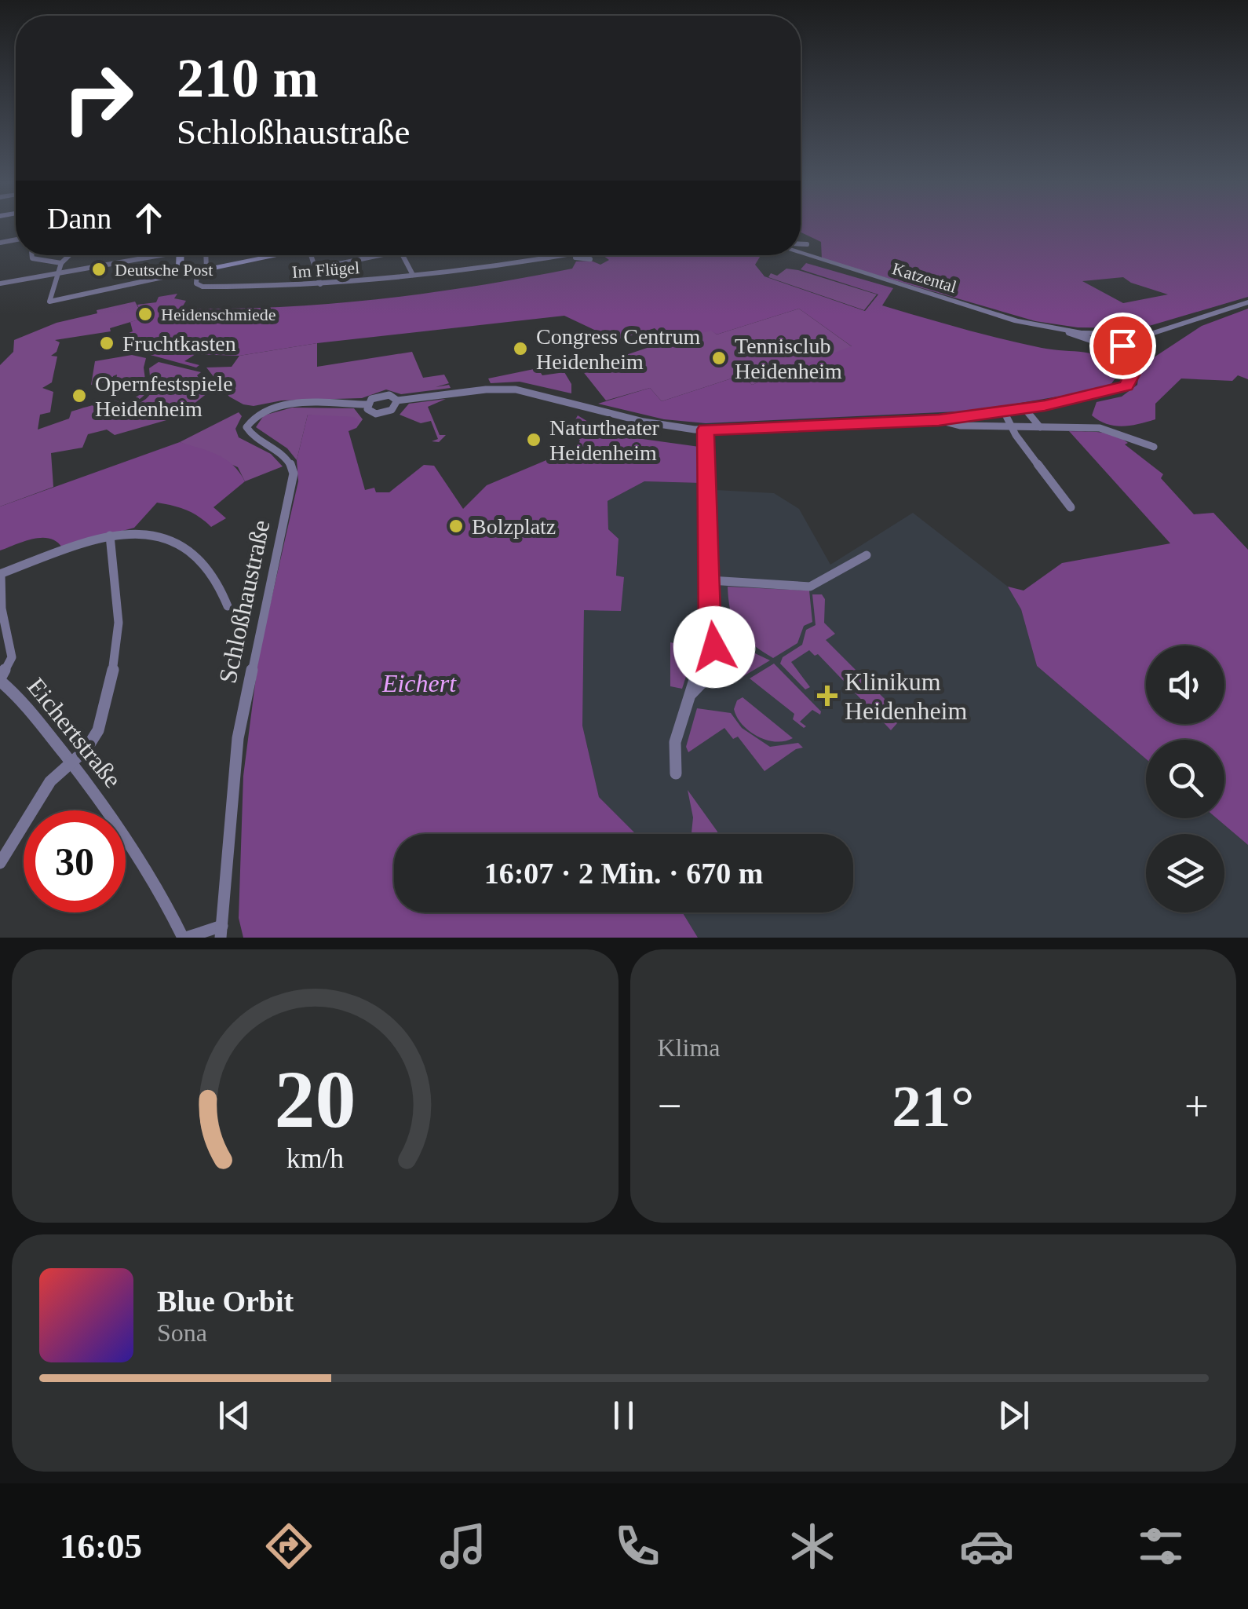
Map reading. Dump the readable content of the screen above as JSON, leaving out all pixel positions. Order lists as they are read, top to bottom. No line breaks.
{"streets":{"street":["Im Flügel","Katzental","Schloßhaustraße","Eichertstraße"]},"crossings":[["Schloßhaustraße","Eichertstraße"]],"parks":["Eichert"],"places":{"other":["Deutsche Post","Heidenschmiede","Fruchtkasten","Congress Centrum Heidenheim","Tennisclub Heidenheim","Opernfestspiele Heidenheim","Naturtheater Heidenheim","Bolzplatz"],"health":["Klinikum Heidenheim"]},"page":{"turn":["210 m","Schloßhaustraße"],"then":"Dann","limit":"30","trip":"16:07 · 2 Min. · 670 m","tile":"Klima","heat":["−","21°","+"],"song":["Blue Orbit","Sona"],"tabs":"16:05","gauge":["20","km/h"]}}
